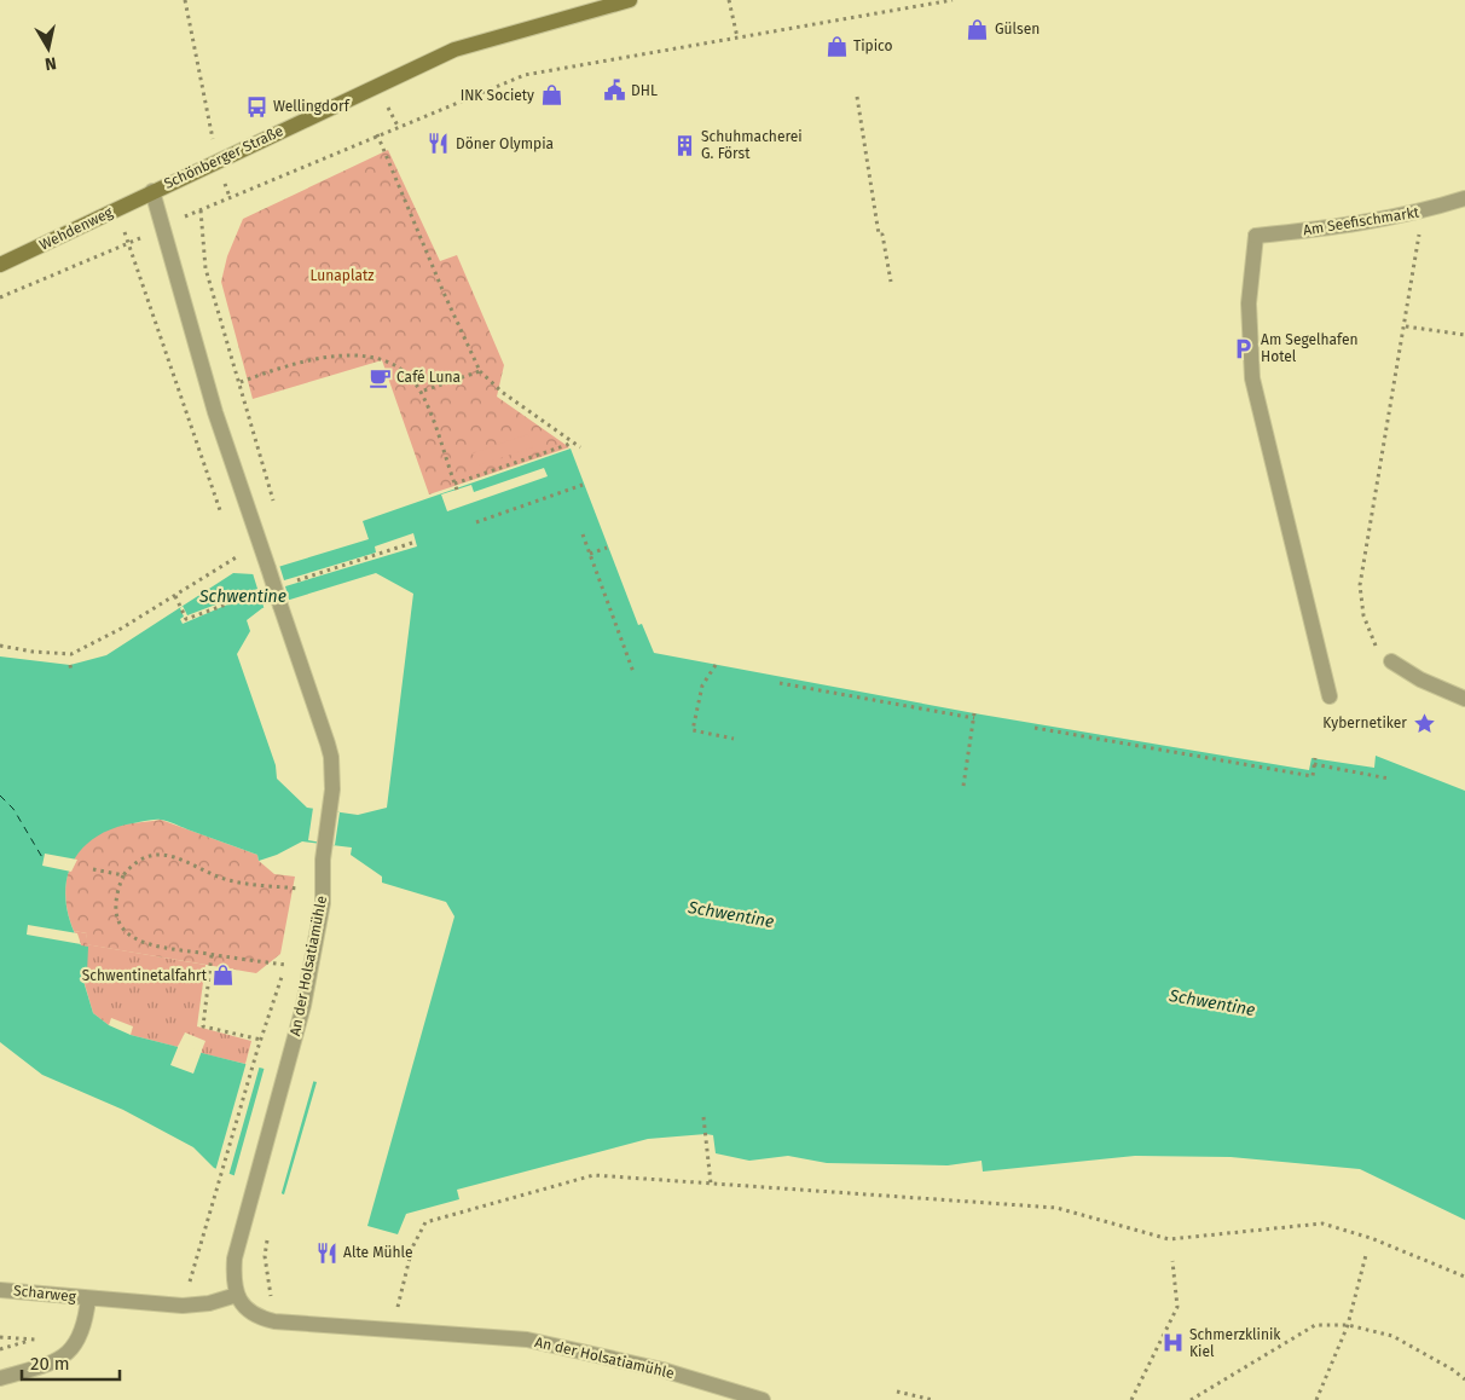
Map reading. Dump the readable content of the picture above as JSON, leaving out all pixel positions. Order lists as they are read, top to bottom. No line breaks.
{"streets":{"street":["Schönberger Straße","Am Seefischmarkt","Wehdenweg","An der Holsatiamühle","Scharweg"]},"crossings":[["Schönberger Straße","Wehdenweg"],["Schönberger Straße","An der Holsatiamühle"]],"water":["Schwentine"],"parks":["Lunaplatz"],"places":{"shop":["Gülsen","Tipico","INK Society","Schwentinetalfahrt"],"public building":["DHL"],"bus stop":["Wellingdorf"],"restaurant":["Döner Olympia","Alte Mühle"],"building":["Schuhmacherei G. Först"],"parking":["Am Segelhafen Hotel"],"cafe":["Café Luna"],"place":["Kybernetiker"],"hospital":["Schmerzklinik Kiel"]},"scale_bar":"20 m","north":"bottom"}
